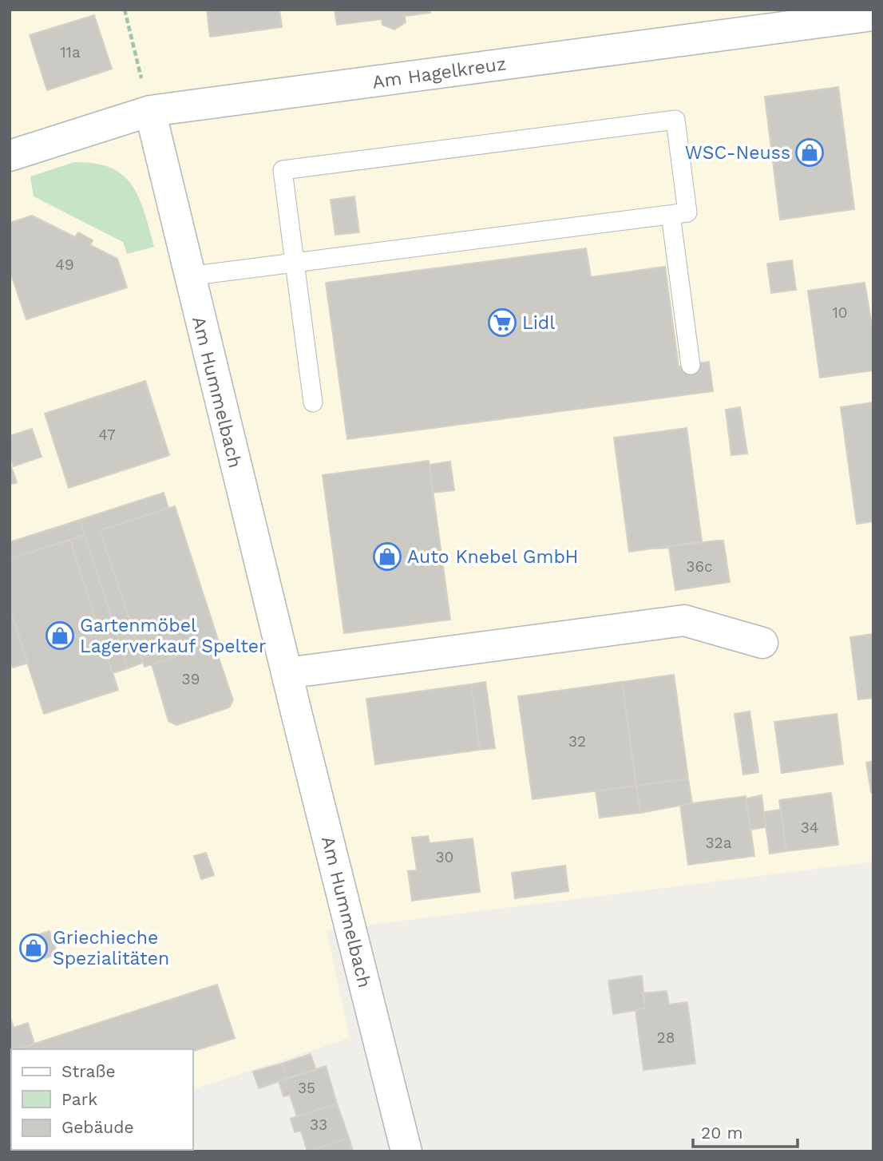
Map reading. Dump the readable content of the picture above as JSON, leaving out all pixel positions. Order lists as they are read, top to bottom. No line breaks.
{"streets":{"street":["Am Hagelkreuz","Am Hummelbach"]},"crossings":[["Am Hagelkreuz","Am Hummelbach"]],"places":{"shop":["WSC-Neuss","Auto Knebel GmbH","Gartenmöbel Lagerverkauf Spelter","Griechieche Spezialitäten"],"supermarket":["Lidl"]},"house_numbers":["11a","49","10","47","36c","39","32","34","32a","30","28","35","33"],"legend":["Straße","Park","Gebäude"],"scale_bar":"20 m"}
